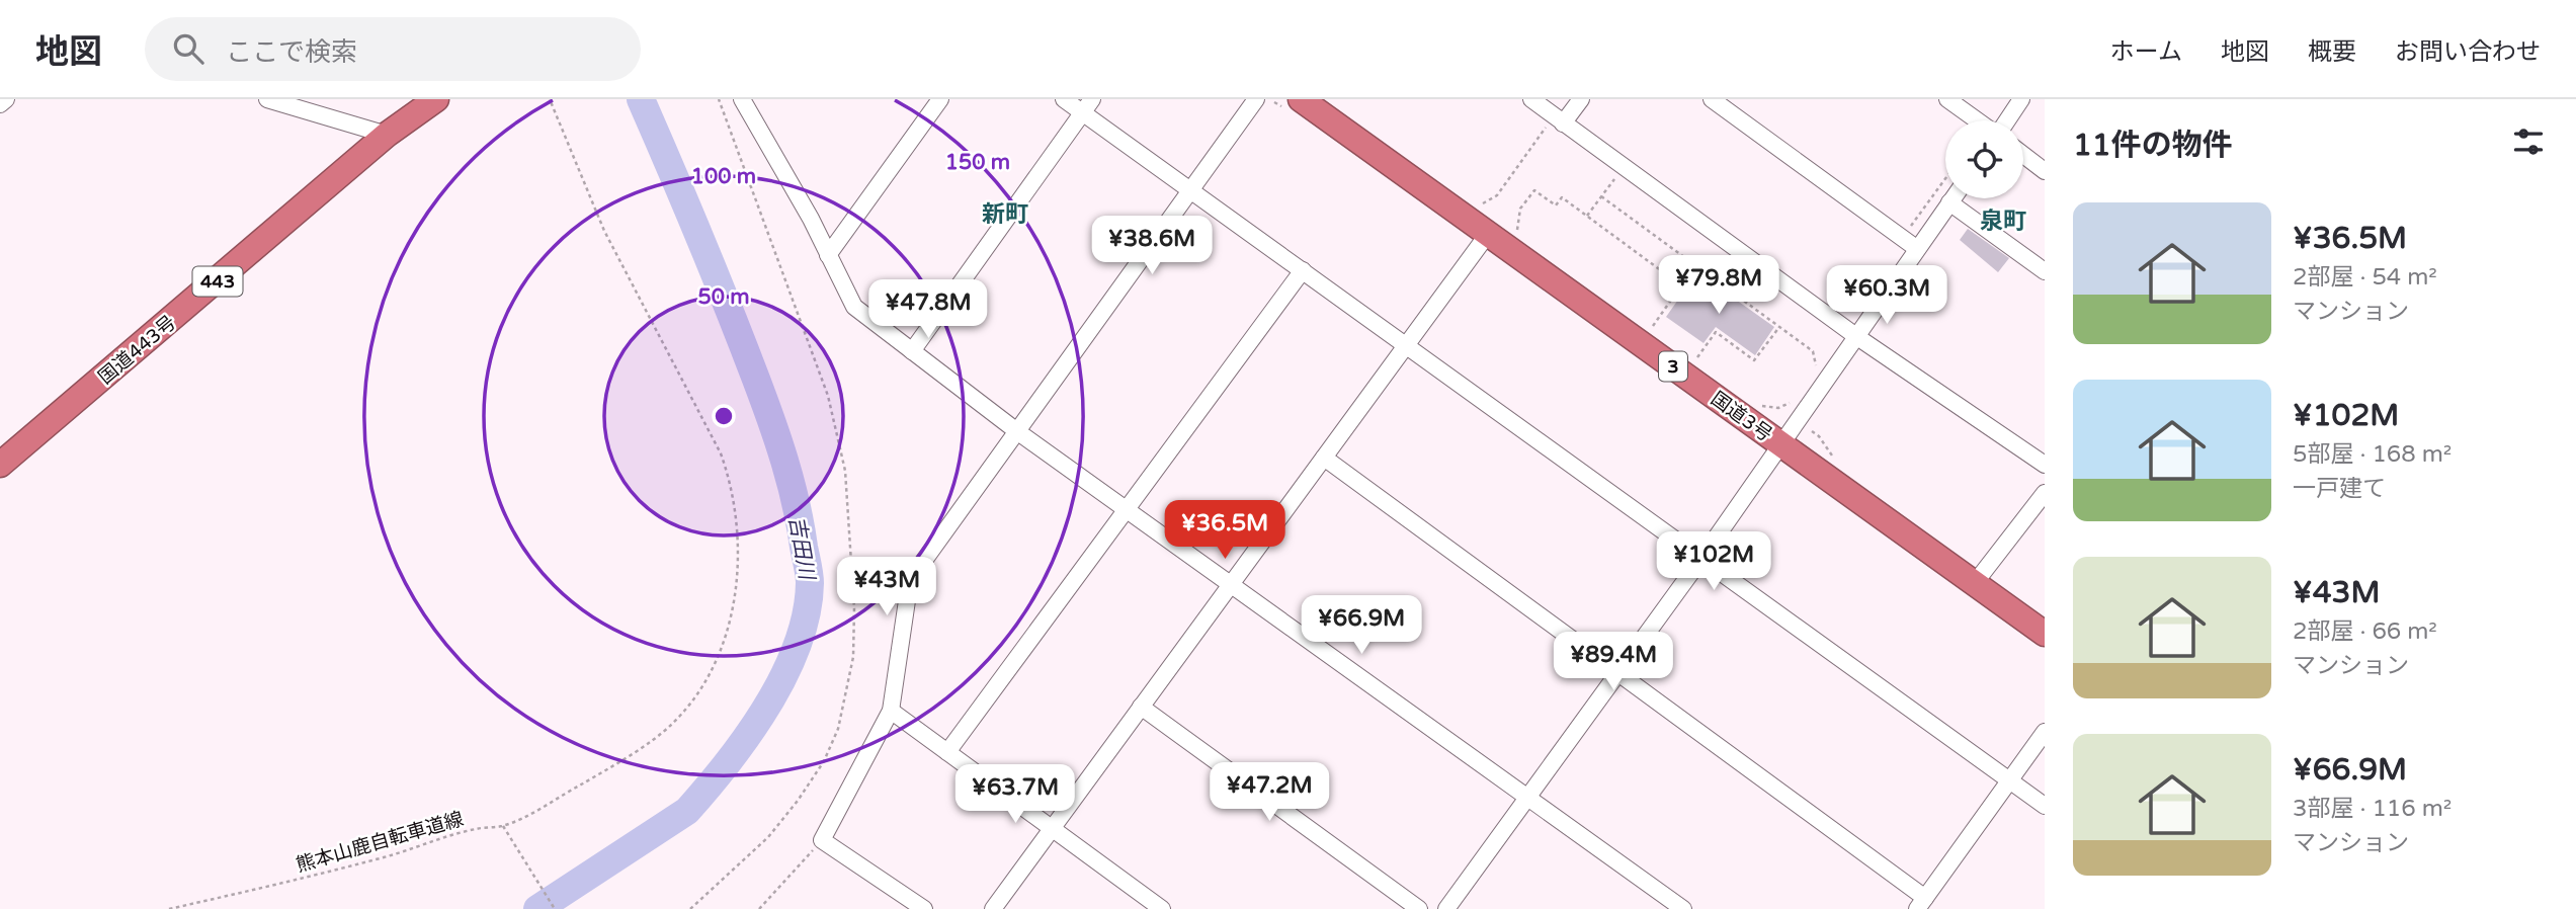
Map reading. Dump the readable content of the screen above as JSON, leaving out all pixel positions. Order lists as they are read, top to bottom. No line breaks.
{"streets":{"highway":["443","国道443号","3","国道3号"],"path":["熊本山鹿自転車道線"]},"districts":["新町","泉町"],"water":["吉田川"],"page":{"header":"地図","search":"ここで検索","nav":["ホーム","地図","概要","お問い合わせ"],"heading":"11件の物件","list":[{"name":"¥36.5M","note":"2部屋 · 54 m² · マンション"},{"name":"¥102M","note":"5部屋 · 168 m² · 一戸建て"},{"name":"¥43M","note":"2部屋 · 66 m² · マンション"},{"name":"¥66.9M","note":"3部屋 · 116 m² · マンション"}],"price":["¥38.6M","¥79.8M","¥60.3M","¥47.8M","¥36.5M","¥102M","¥43M","¥66.9M","¥89.4M","¥47.2M","¥63.7M"]},"rings":["150 m","100 m","50 m"]}
